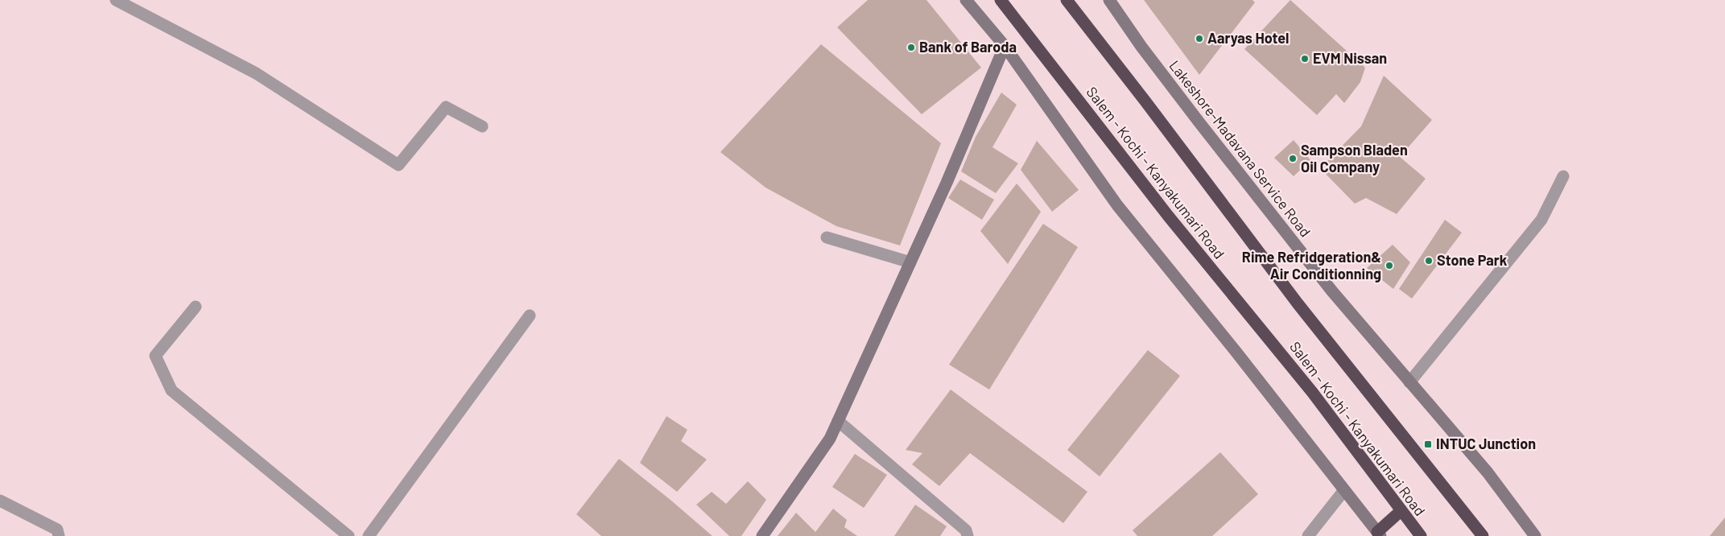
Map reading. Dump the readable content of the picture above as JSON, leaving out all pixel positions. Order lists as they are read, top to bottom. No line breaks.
{"streets":{"highway":["Salem - Kochi - Kanyakumari Road"],"street":["Lakeshore-Madavana Service Road"]},"places":{"other":["Aaryas Hotel","Bank of Baroda","EVM Nissan","Sampson Bladen Oil Company","Stone Park","Rime Refridgeration& Air Conditionning"],"transit":["INTUC Junction"]}}
